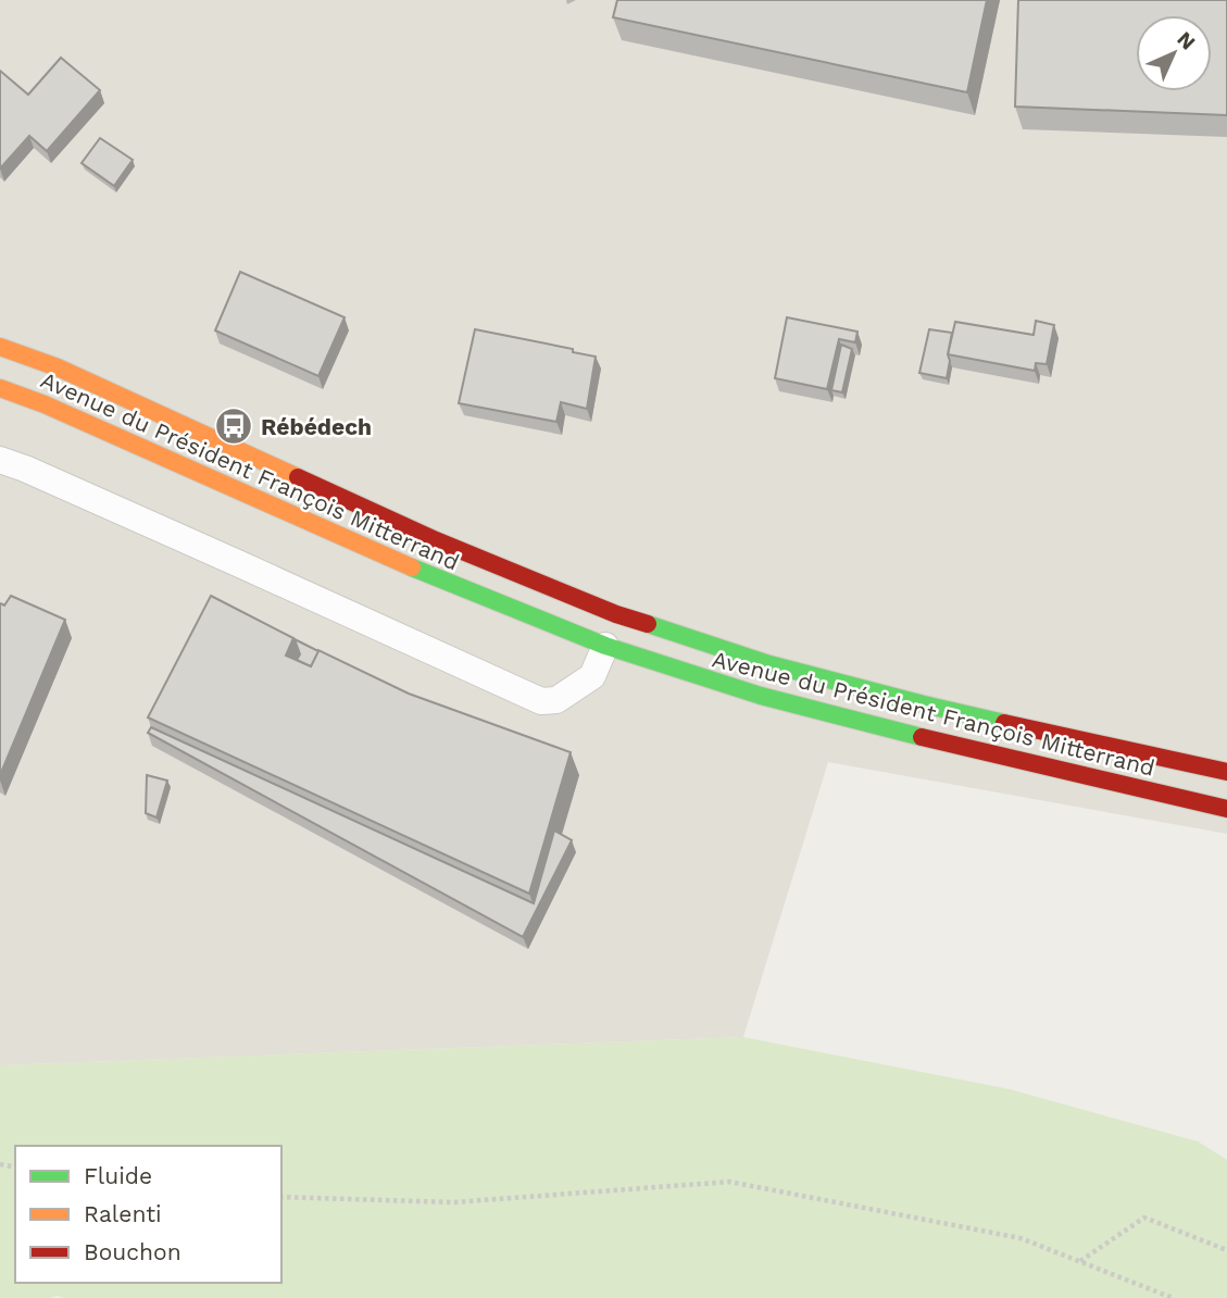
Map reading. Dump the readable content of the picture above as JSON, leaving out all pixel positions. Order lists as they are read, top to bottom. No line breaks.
{"streets":{"street":["Avenue du Président François Mitterrand"]},"places":{"bus stop":["Rébédech"]},"legend":["Fluide","Ralenti","Bouchon"],"north":"top right"}
